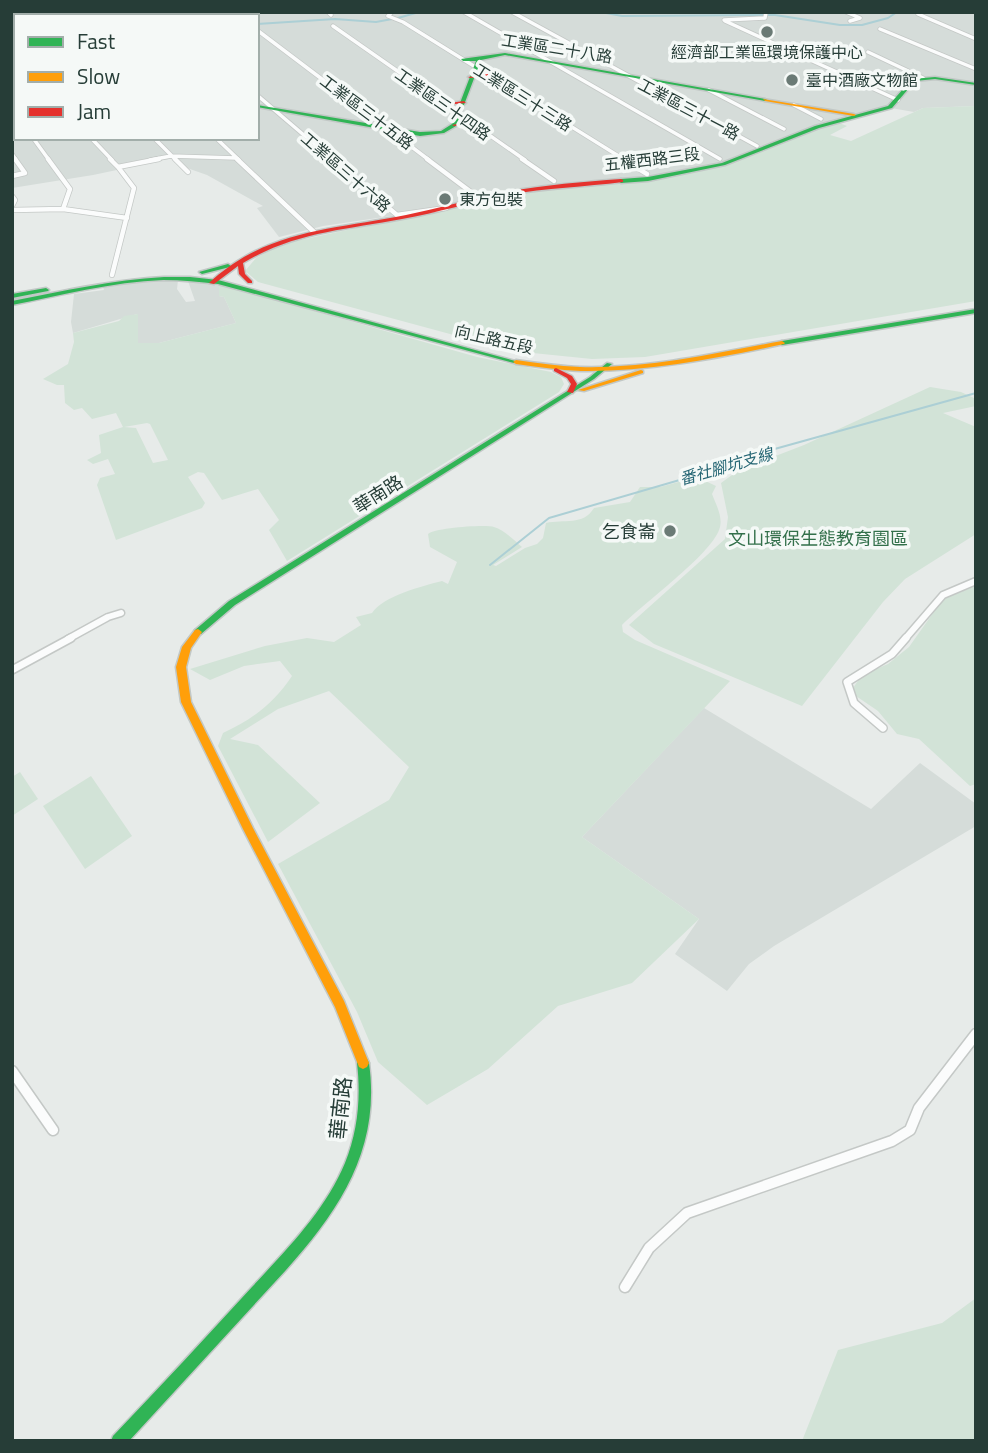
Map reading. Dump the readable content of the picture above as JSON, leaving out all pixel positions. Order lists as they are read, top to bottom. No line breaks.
{"streets":{"street":["工業區二十八路","工業區三十三路","工業區三十四路","工業區三十一路","工業區三十五路","五權西路三段","工業區三十六路","向上路五段","華南路"]},"crossings":[["工業區二十八路","工業區三十一路"],["工業區二十八路","五權西路三段"],["五權西路三段","工業區三十六路"],["五權西路三段","向上路五段"],["向上路五段","華南路"]],"water":["番社腳坑支線"],"parks":["文山環保生態教育園區"],"places":["經濟部工業區環境保護中心","臺中酒廠文物館","東方包裝","乞食崙"],"legend":["Fast","Slow","Jam"]}
